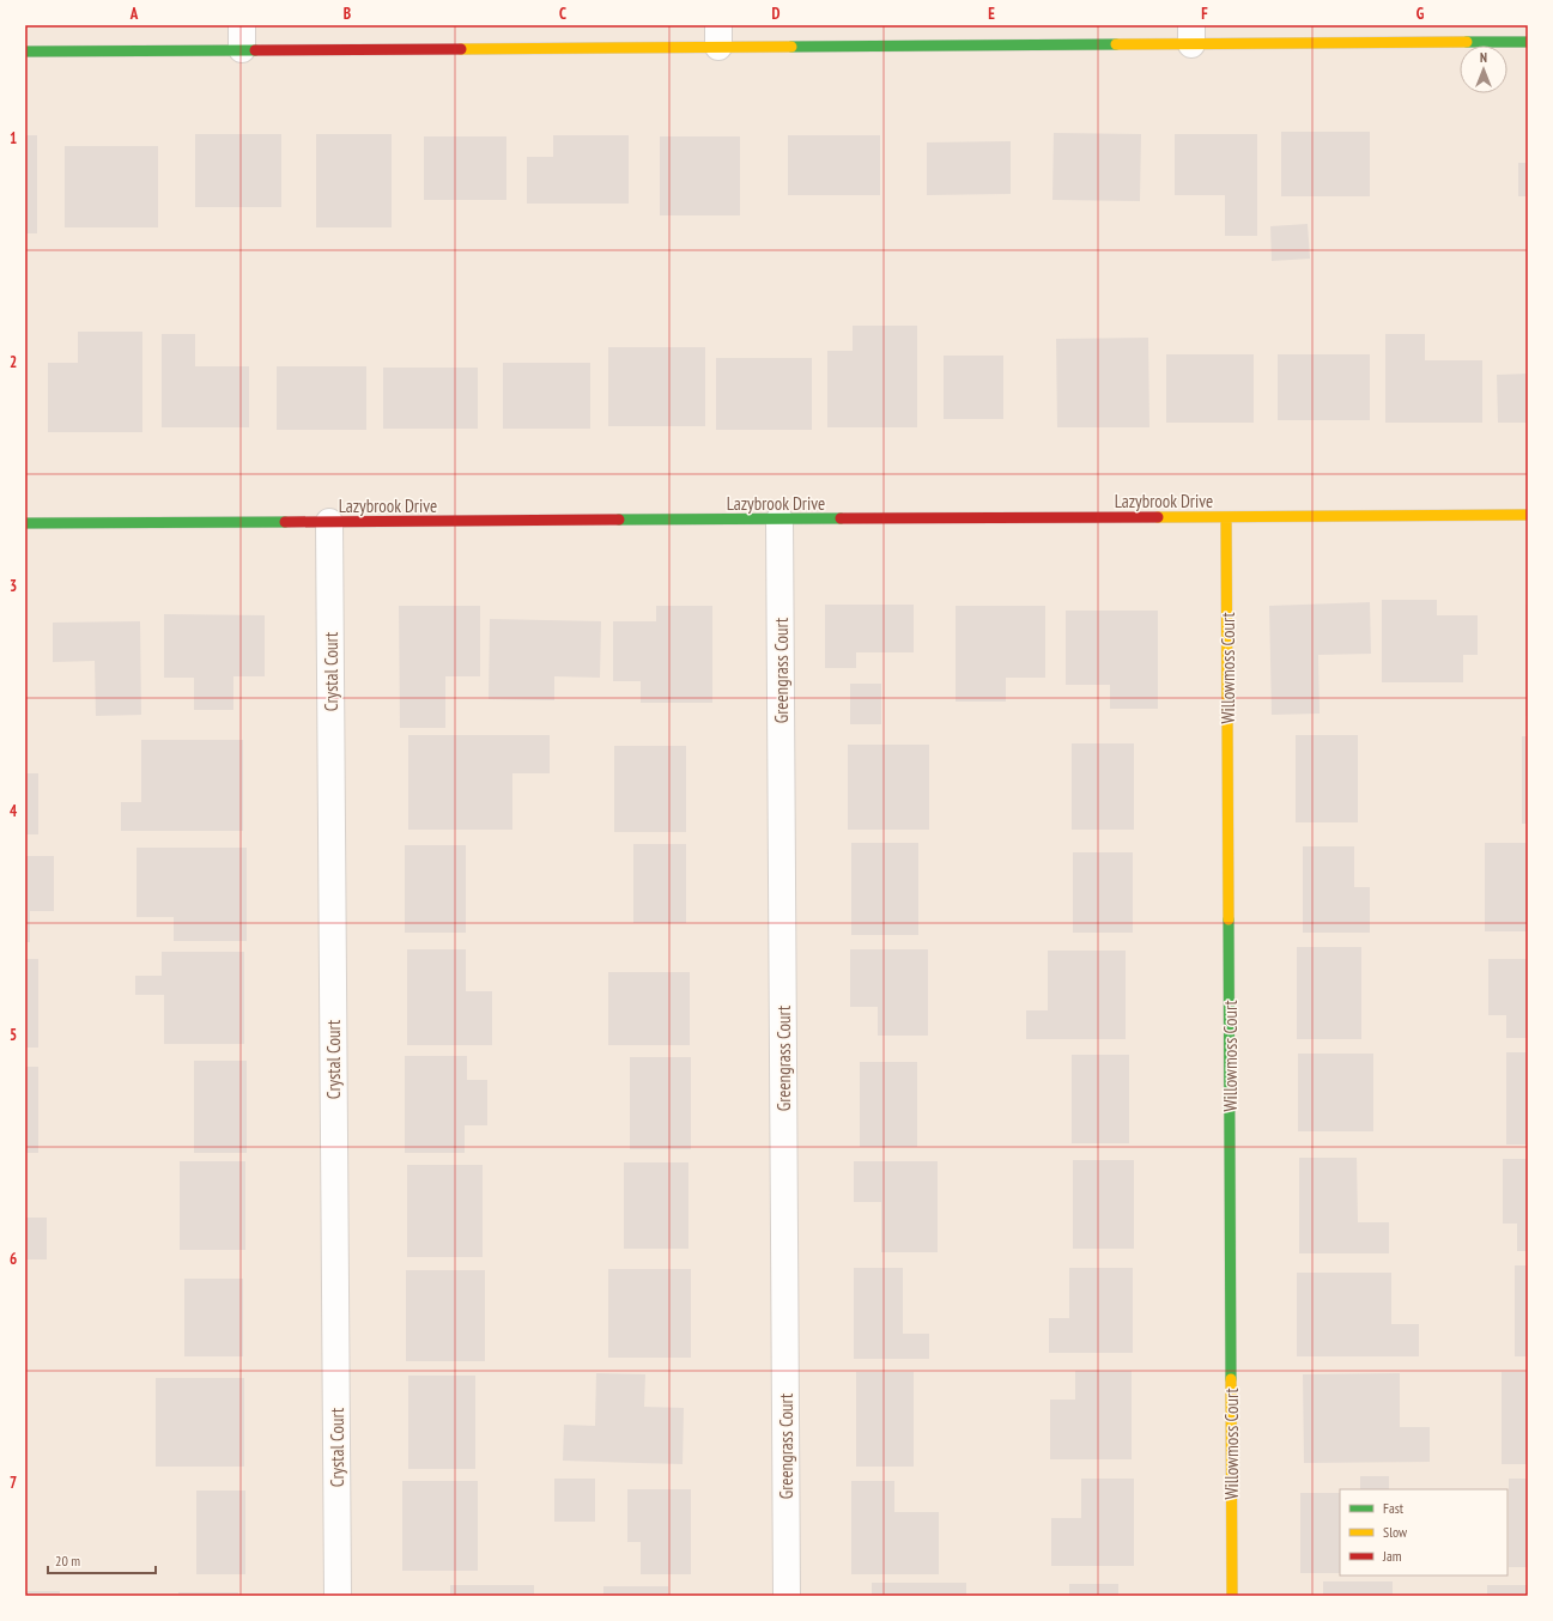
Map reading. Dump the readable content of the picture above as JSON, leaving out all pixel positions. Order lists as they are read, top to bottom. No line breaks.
{"streets":{"street":["Lazybrook Drive","Willowmoss Court","Greengrass Court","Crystal Court"]},"crossings":[["Lazybrook Drive","Willowmoss Court"],["Lazybrook Drive","Greengrass Court"],["Lazybrook Drive","Crystal Court"]],"legend":["Fast","Slow","Jam"],"scale_bar":"20 m","north":"top","grid":{"columns":["A","B","C","D","E","F","G"],"rows":["1","2","3","4","5","6","7"]}}
